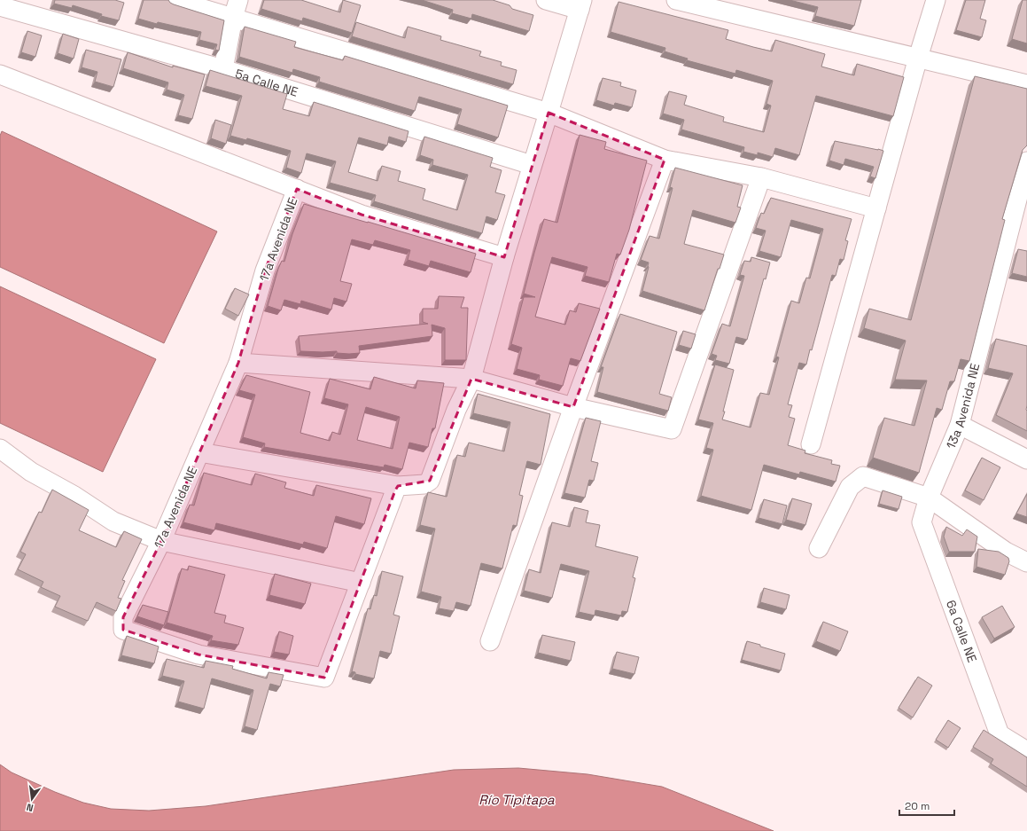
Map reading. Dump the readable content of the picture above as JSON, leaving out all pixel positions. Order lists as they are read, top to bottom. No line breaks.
{"streets":{"street":["5a Calle NE","17a Avenida NE","13a Avenida NE","6a Calle NE"]},"crossings":[["13a Avenida NE","6a Calle NE"]],"water":["Río Tipitapa"],"scale_bar":"20 m","north":"bottom"}
